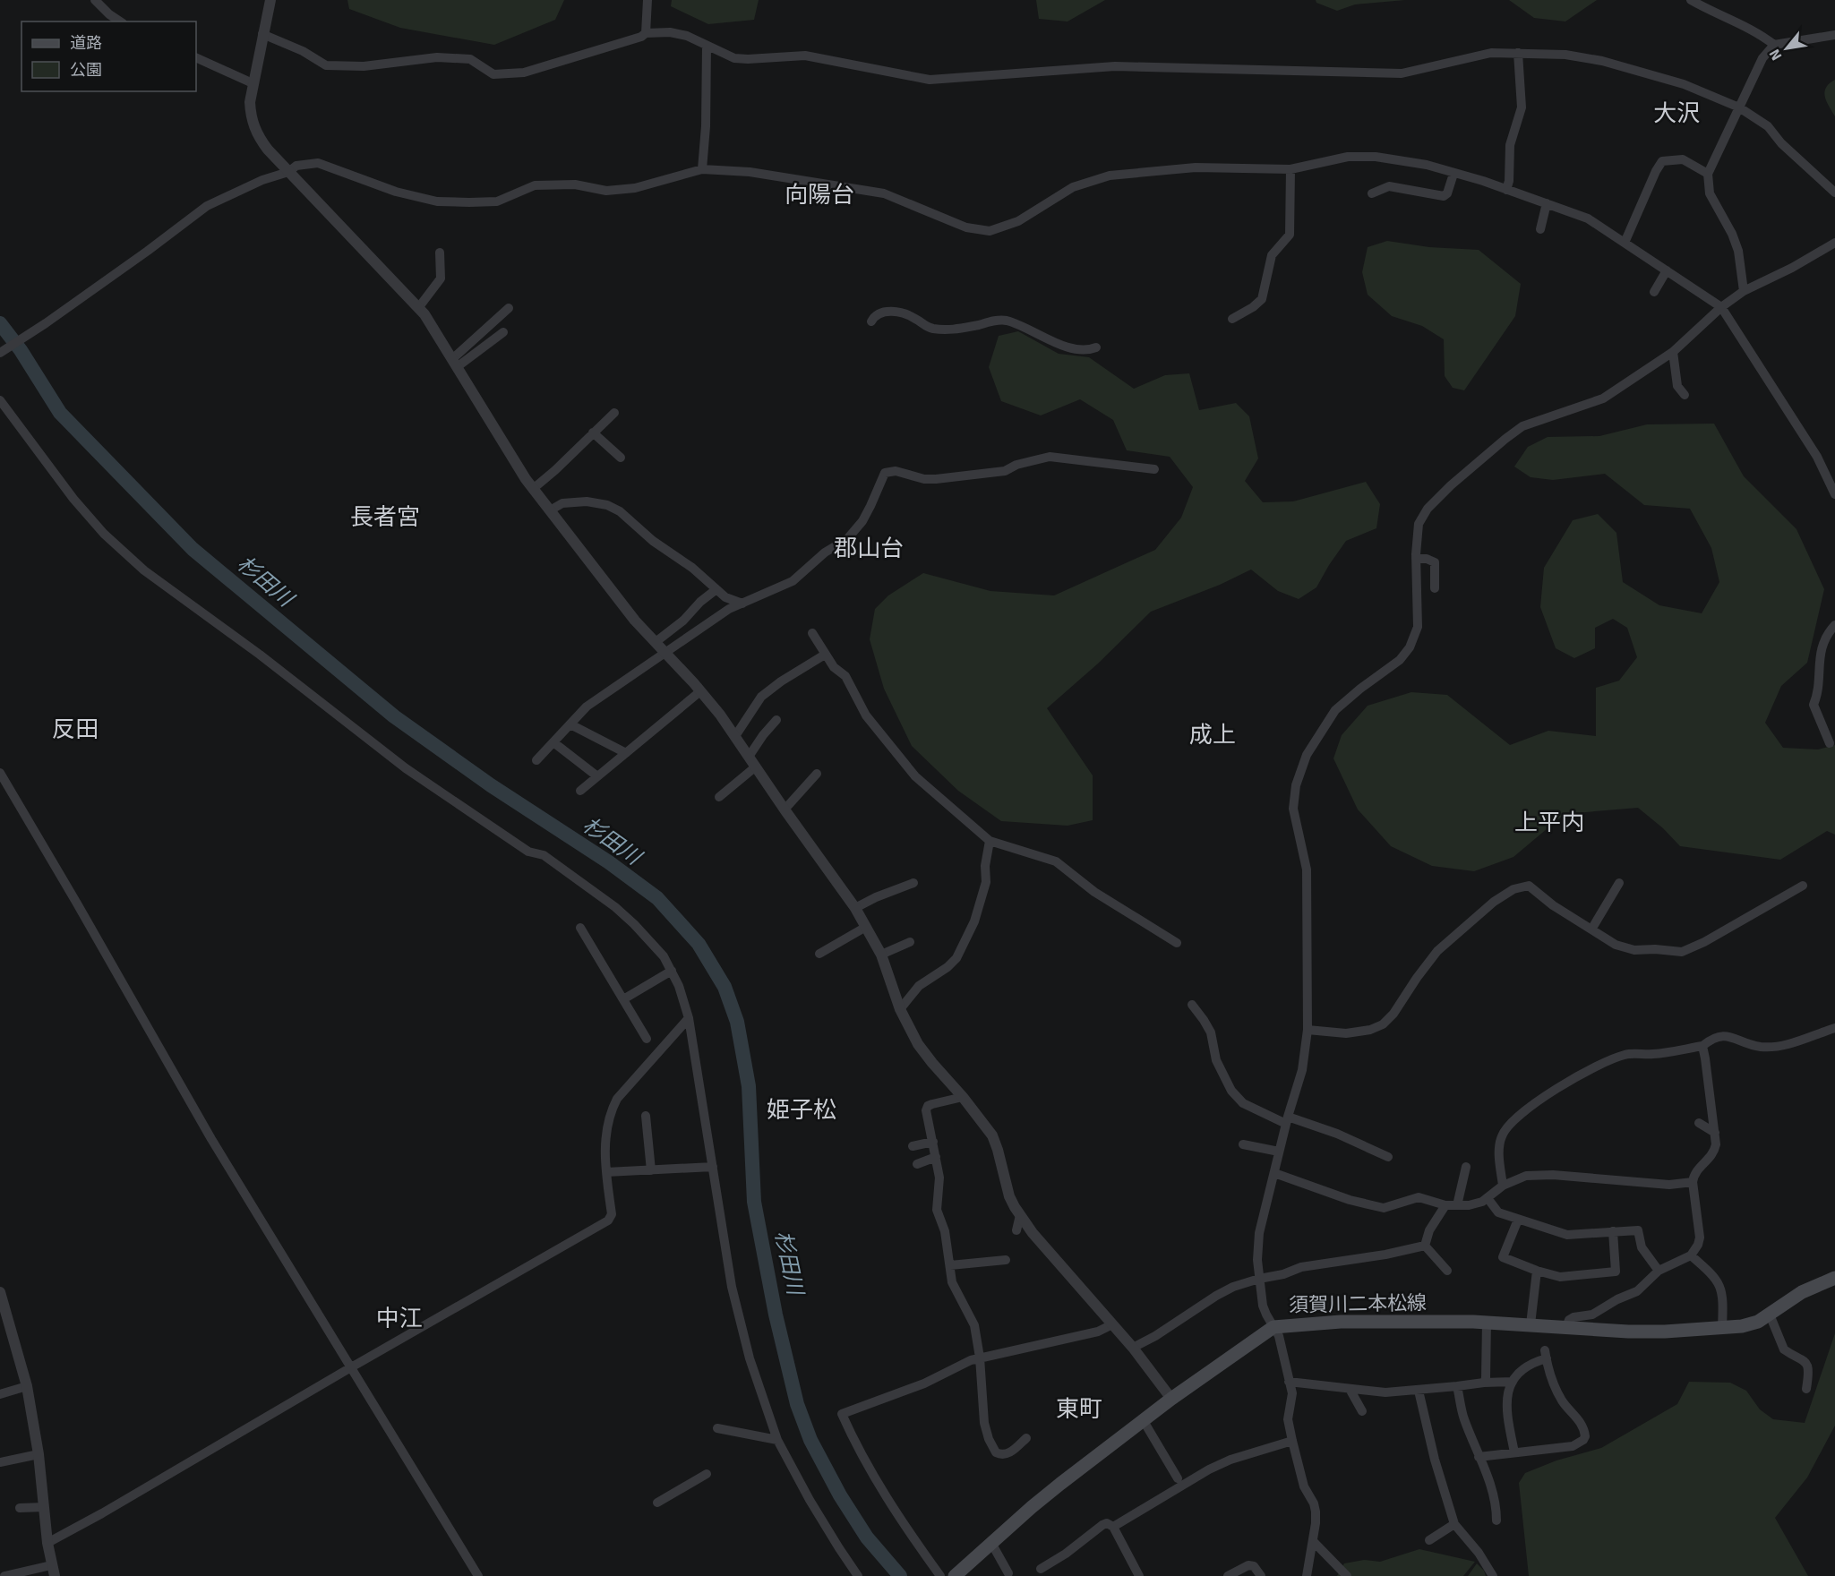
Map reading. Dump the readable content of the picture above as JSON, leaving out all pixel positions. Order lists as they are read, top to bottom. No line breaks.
{"streets":{"main road":["須賀川二本松線"]},"districts":["大沢","向陽台","長者宮","郡山台","反田","成上","上平内","姫子松","中江","東町"],"water":["杉田川"],"legend":["道路","公園"],"north":"bottom left"}
